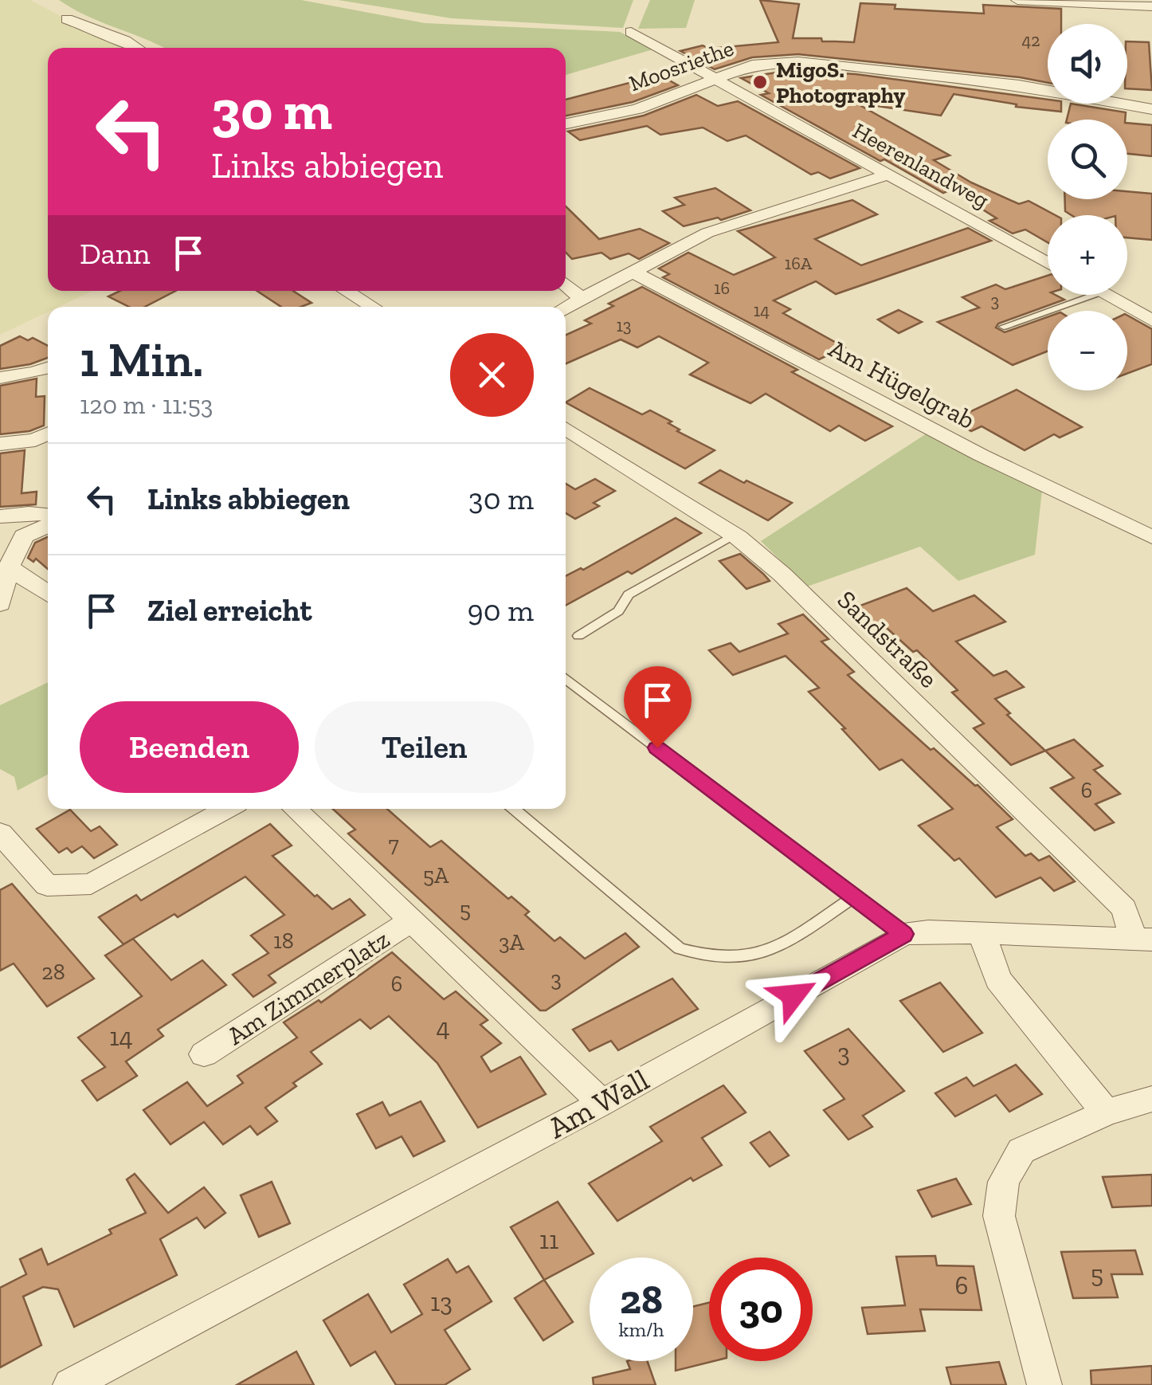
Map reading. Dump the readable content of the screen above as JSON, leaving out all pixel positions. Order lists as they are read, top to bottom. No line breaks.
{"streets":{"street":["Moosriethe","Heerenlandweg","Am Hügelgrab","Sandstraße","Am Zimmerplatz","Am Wall"]},"crossings":[["Moosriethe","Heerenlandweg"],["Sandstraße","Am Wall"],["Am Zimmerplatz","Am Wall"]],"places":["MigoS. Photography"],"house_numbers":["42","16A","16","3","14","13","6","7","5A","5","18","3A","28","3","6","4","14","3","11","5","6","13"],"page":{"map_buttons":["+","−"],"turn":["30 m","Links abbiegen"],"then":"Dann","heading":["1 Min.","120 m · 11:53"],"list":[{"name":"Links abbiegen","value":"30 m"},{"name":"Ziel erreicht","value":"90 m"}],"buttons":["Beenden","Teilen"],"speed":"28 km/h","limit":"30"}}
